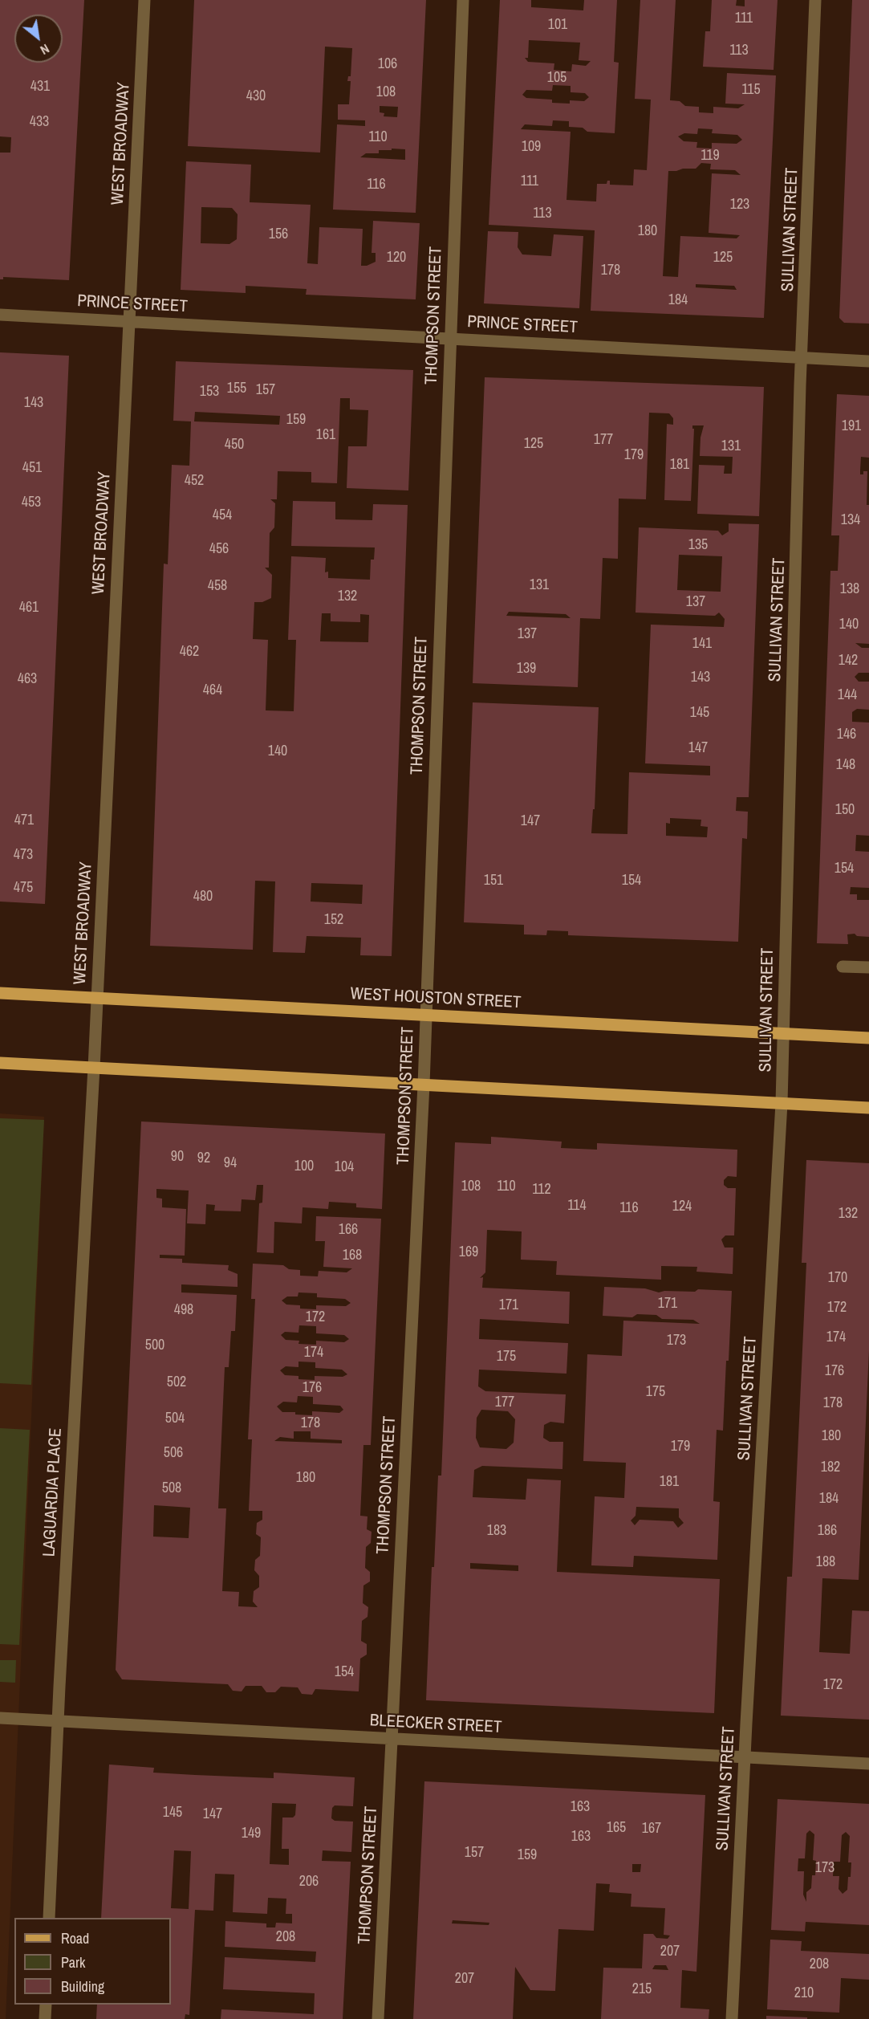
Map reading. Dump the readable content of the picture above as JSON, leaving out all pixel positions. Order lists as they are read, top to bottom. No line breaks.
{"streets":{"main road":["WEST HOUSTON STREET"],"street":["WEST BROADWAY","SULLIVAN STREET","PRINCE STREET","THOMPSON STREET","LAGUARDIA PLACE","BLEECKER STREET"]},"crossings":[["WEST BROADWAY","PRINCE STREET"],["WEST BROADWAY","WEST HOUSTON STREET"],["WEST BROADWAY","LAGUARDIA PLACE"],["SULLIVAN STREET","PRINCE STREET"],["SULLIVAN STREET","WEST HOUSTON STREET"],["SULLIVAN STREET","BLEECKER STREET"],["PRINCE STREET","THOMPSON STREET"],["THOMPSON STREET","WEST HOUSTON STREET"],["THOMPSON STREET","BLEECKER STREET"],["LAGUARDIA PLACE","BLEECKER STREET"]],"house_numbers":["111","101","113","106","105","431","115","108","430","433","110","109","119","111","116","123","113","180","156","120","125","178","184","155","157","153","143","159","191","161","177","125","450","131","179","181","451","452","453","454","134","135","456","131","458","138","132","137","461","140","137","141","462","142","139","143","463","464","144","145","146","147","140","148","150","471","147","473","154","151","154","475","480","152","90","92","94","100","104","108","110","112","114","124","116","132","166","169","168","170","171","171","172","498","172","174","173","500","174","175","176","502","176","175","177","178","504","178","180","179","506","182","180","181","508","184","183","186","188","154","172","163","145","147","165","167","149","163","157","159","173","206","208","207","208","207","215","210"],"legend":["Road","Park","Building"],"north":"bottom right"}
